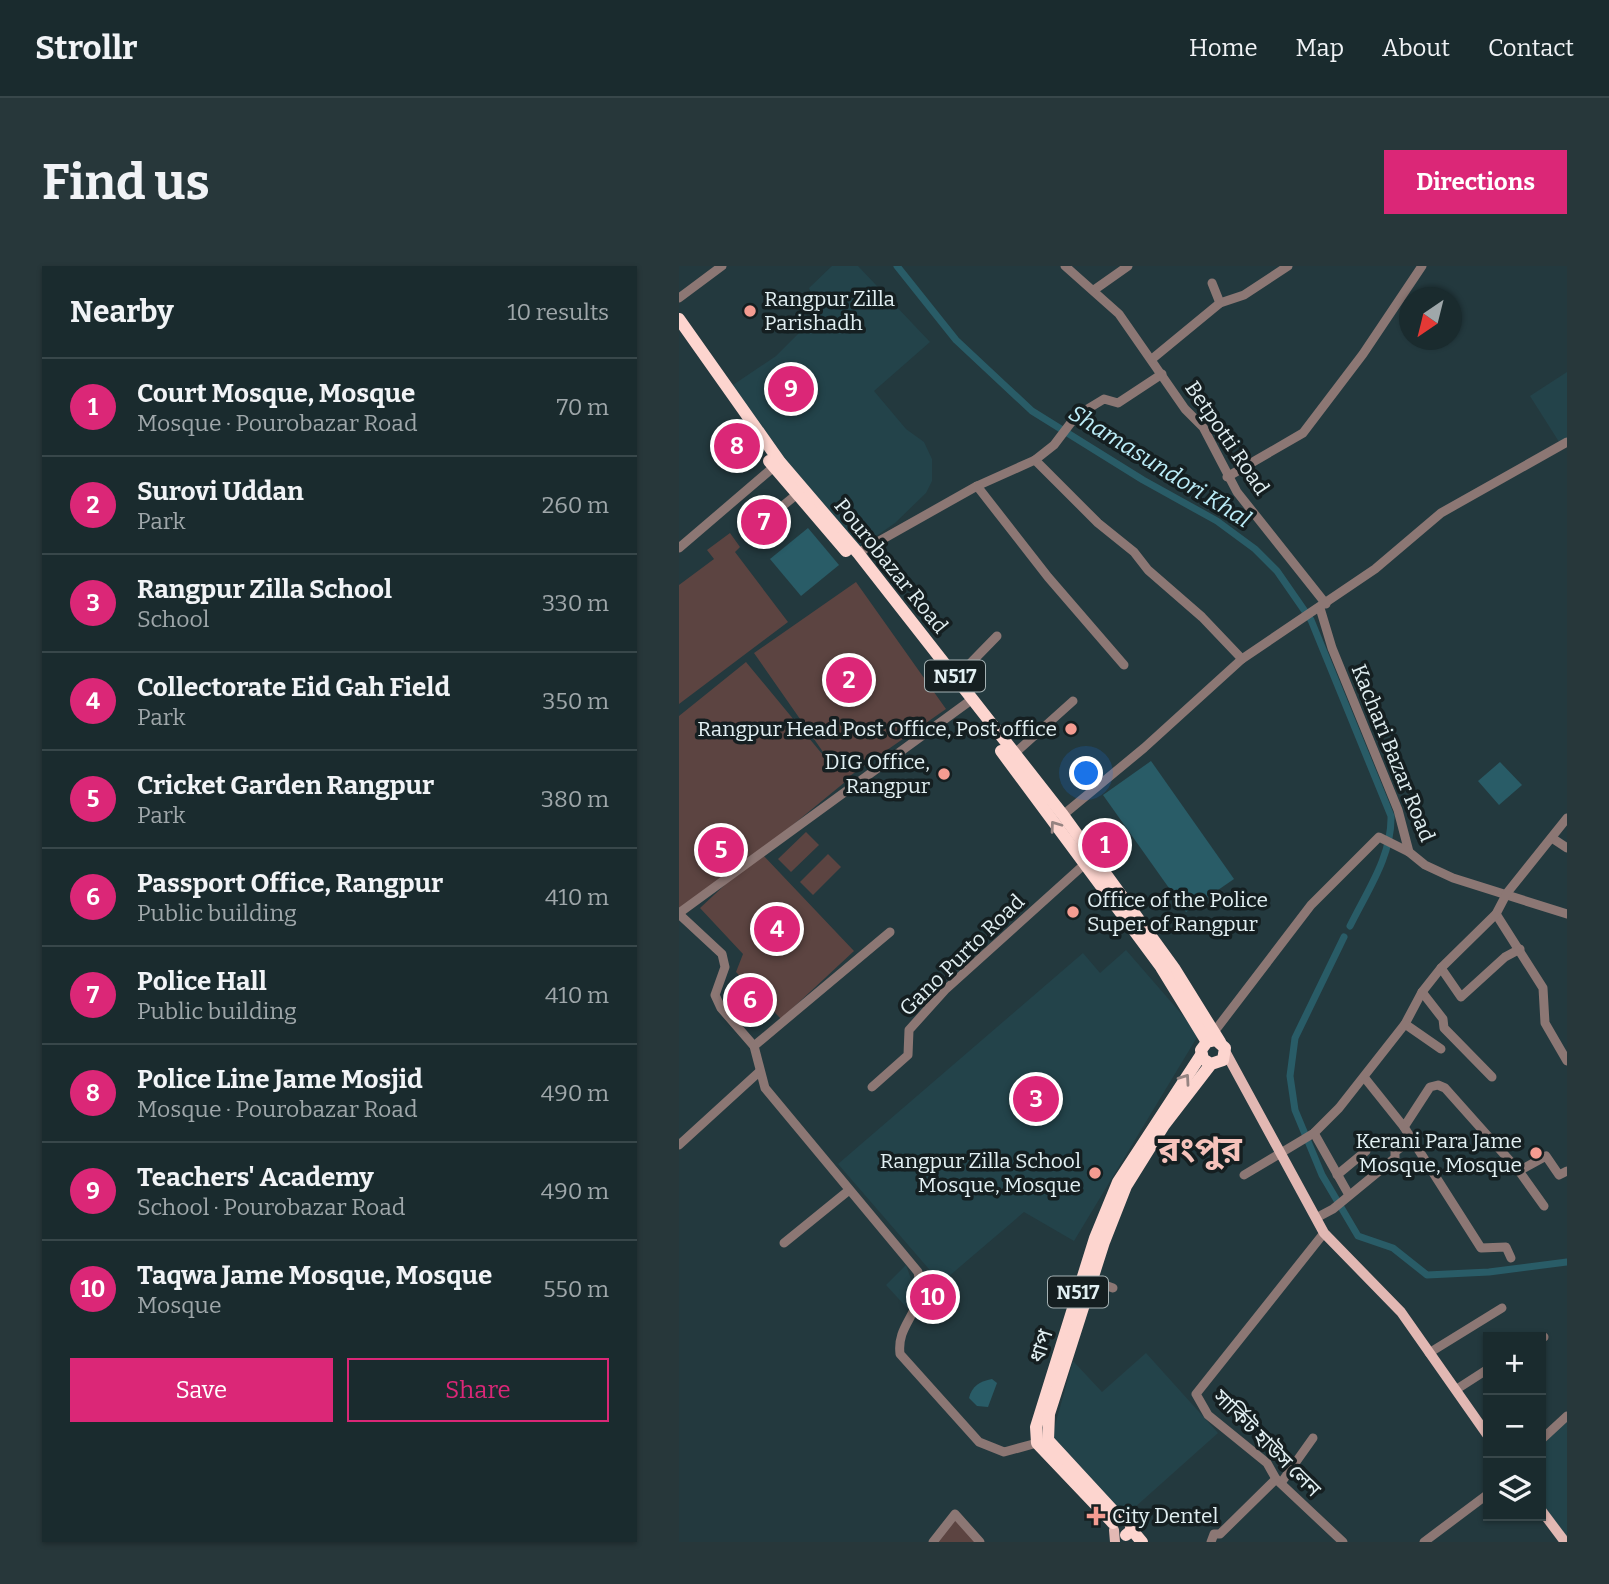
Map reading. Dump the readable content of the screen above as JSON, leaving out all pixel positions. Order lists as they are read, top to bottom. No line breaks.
{"streets":{"highway":["Pourobazar Road","N517","ধাপ"],"street":["Betpotti Road","Kachari Bazar Road","Gano Purto Road","সার্কিট হাউস লেন"]},"crossings":[["Betpotti Road","Kachari Bazar Road"],["Pourobazar Road","Gano Purto Road"],["Pourobazar Road","ধাপ"]],"districts":["রংপুর"],"water":["Shamasundori Khal"],"places":{"other":["Rangpur Zilla Parishadh","Rangpur Head Post Office, Post office","DIG Office, Rangpur","Office of the Police Super of Rangpur","Kerani Para Jame Mosque, Mosque","Rangpur Zilla School Mosque, Mosque"],"health":["City Dentel"]},"north":"bottom left","page":{"header":"Strollr","nav":["Home","Map","About","Contact"],"buttons":["Directions",["Save","Share"]],"title":"Find us","heading":["Nearby","10 results"],"list":[{"mark":"1","name":"Court Mosque, Mosque","note":"Mosque · Pourobazar Road","value":"70 m"},{"mark":"2","name":"Surovi Uddan","note":"Park","value":"260 m"},{"mark":"3","name":"Rangpur Zilla School","note":"School","value":"330 m"},{"mark":"4","name":"Collectorate Eid Gah Field","note":"Park","value":"350 m"},{"mark":"5","name":"Cricket Garden Rangpur","note":"Park","value":"380 m"},{"mark":"6","name":"Passport Office, Rangpur","note":"Public building","value":"410 m"},{"mark":"7","name":"Police Hall","note":"Public building","value":"410 m"},{"mark":"8","name":"Police Line Jame Mosjid","note":"Mosque · Pourobazar Road","value":"490 m"},{"mark":"9","name":"Teachers' Academy","note":"School · Pourobazar Road","value":"490 m"},{"mark":"10","name":"Taqwa Jame Mosque, Mosque","note":"Mosque","value":"550 m"}],"pins":["9","8","7","2","1","5","4","6","3","10"],"map_buttons":["+","−"]}}
